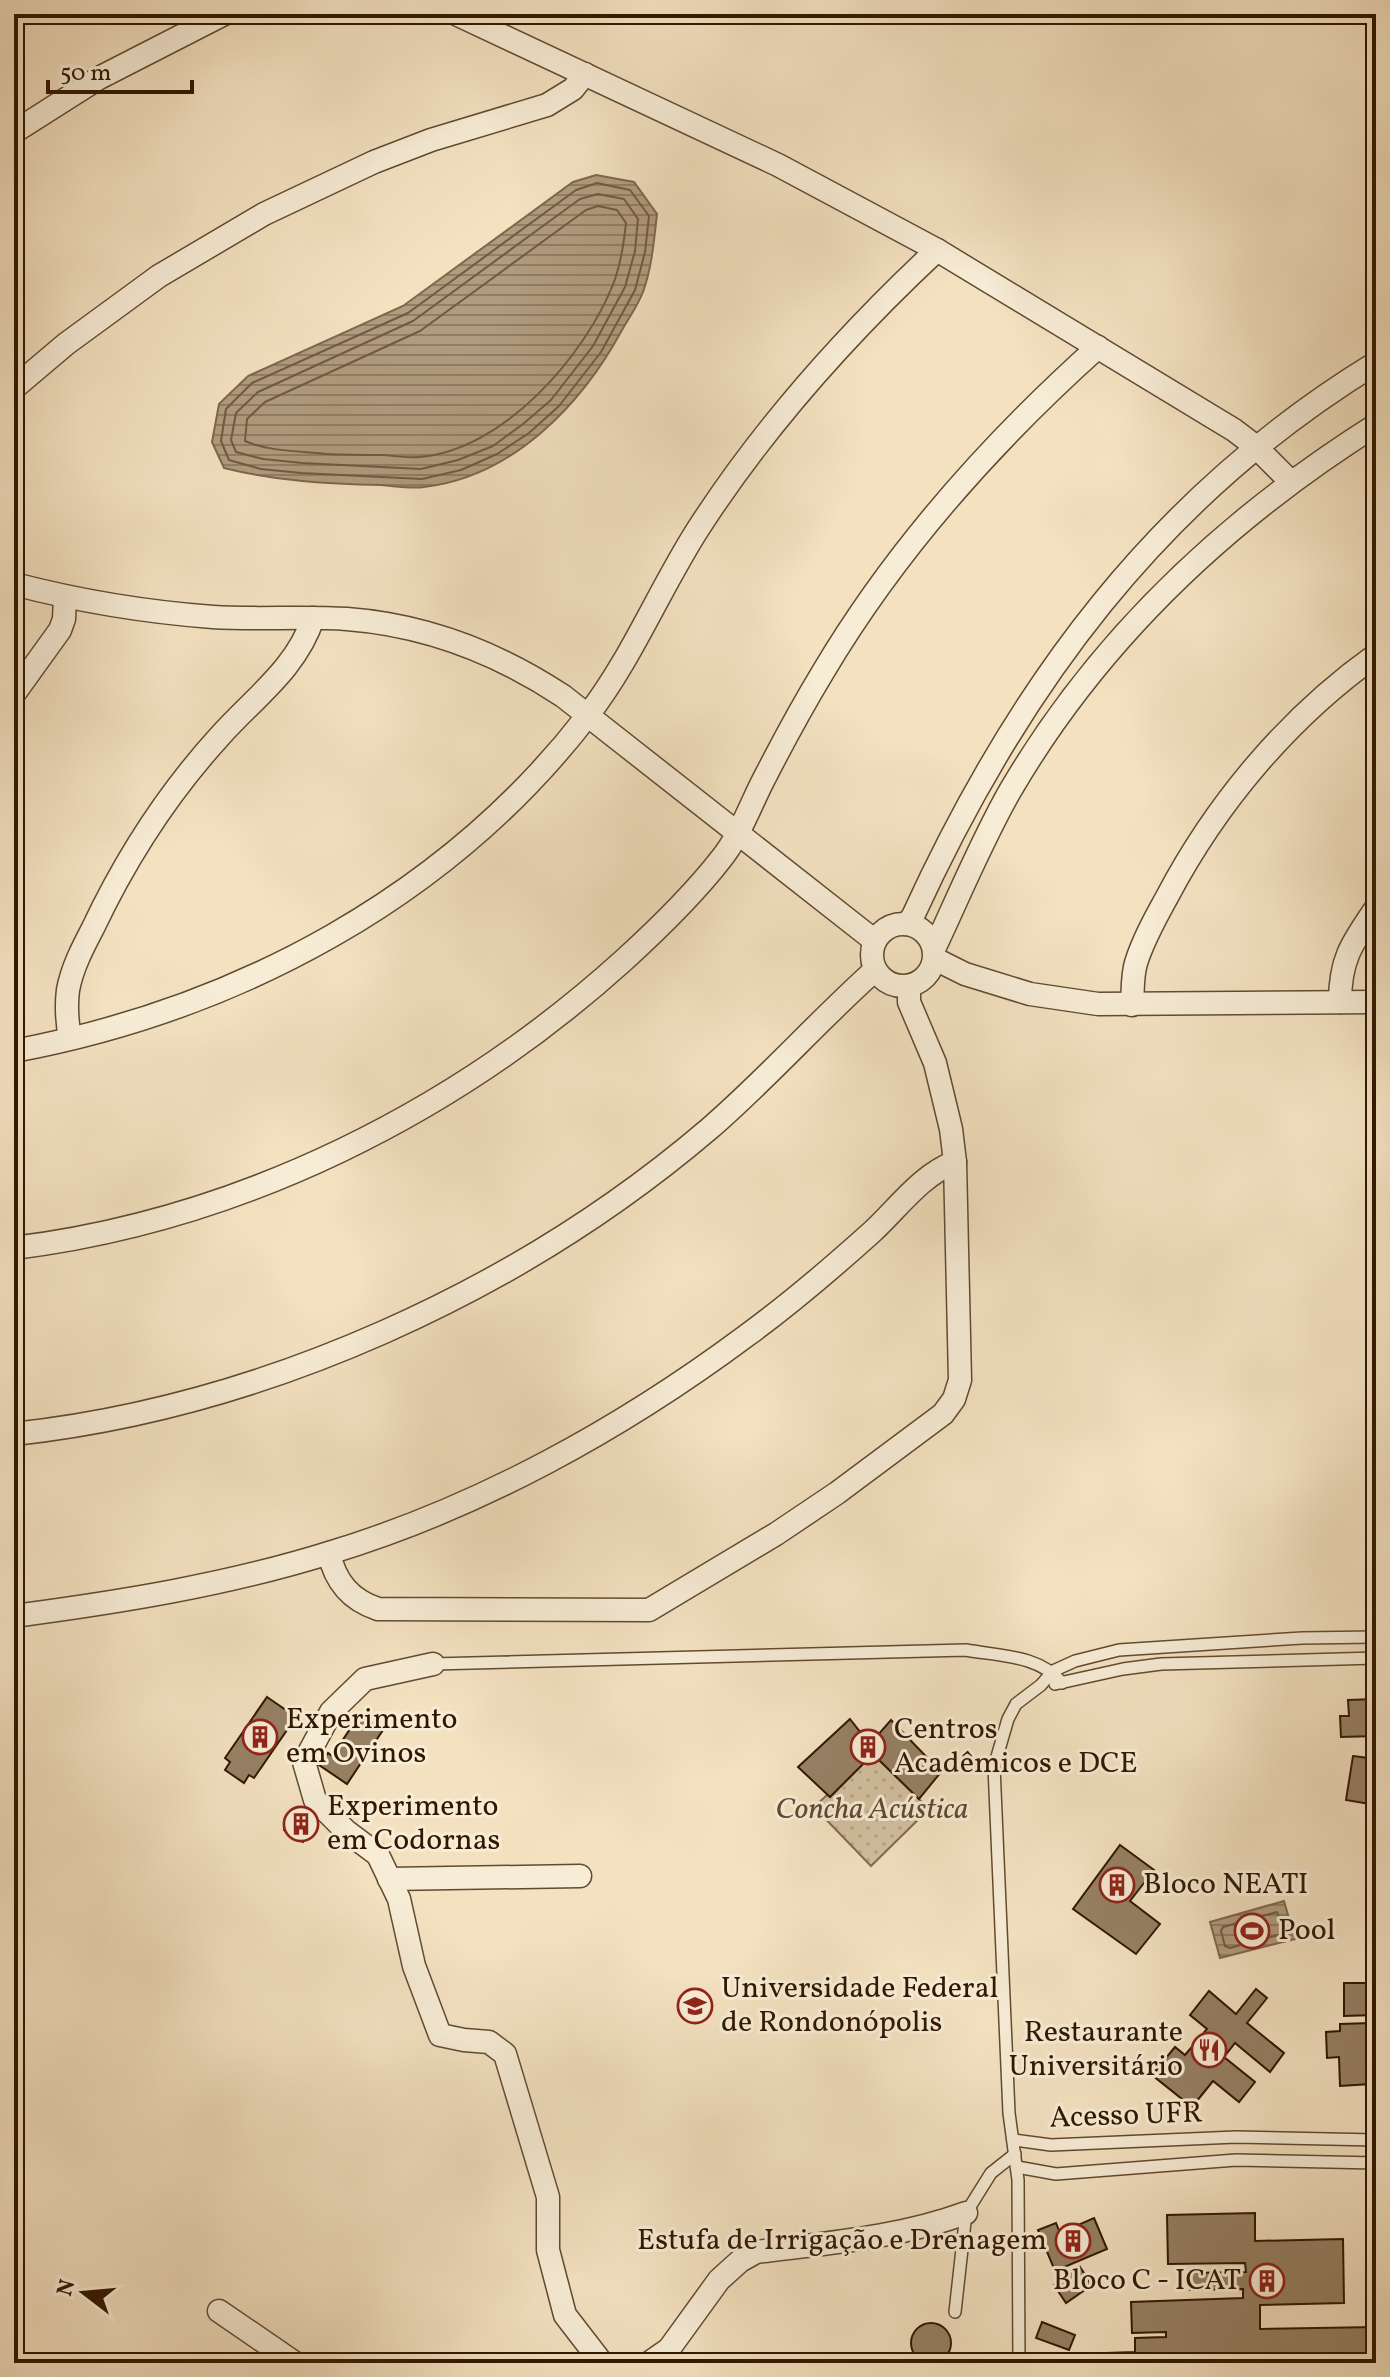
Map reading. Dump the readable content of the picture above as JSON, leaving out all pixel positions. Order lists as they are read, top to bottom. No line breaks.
{"streets":{"lane":["Acesso UFR"]},"parks":["Concha Acústica"],"places":{"building":["Experimento em Ovinos","Centros Acadêmicos e DCE","Experimento em Codornas","Bloco NEATI","Estufa de Irrigação e Drenagem","Bloco C - ICAT"],"sports":["Pool"],"school or university":["Universidade Federal de Rondonópolis"],"restaurant":["Restaurante Universitário"]},"scale_bar":"50 m","north":"left"}
